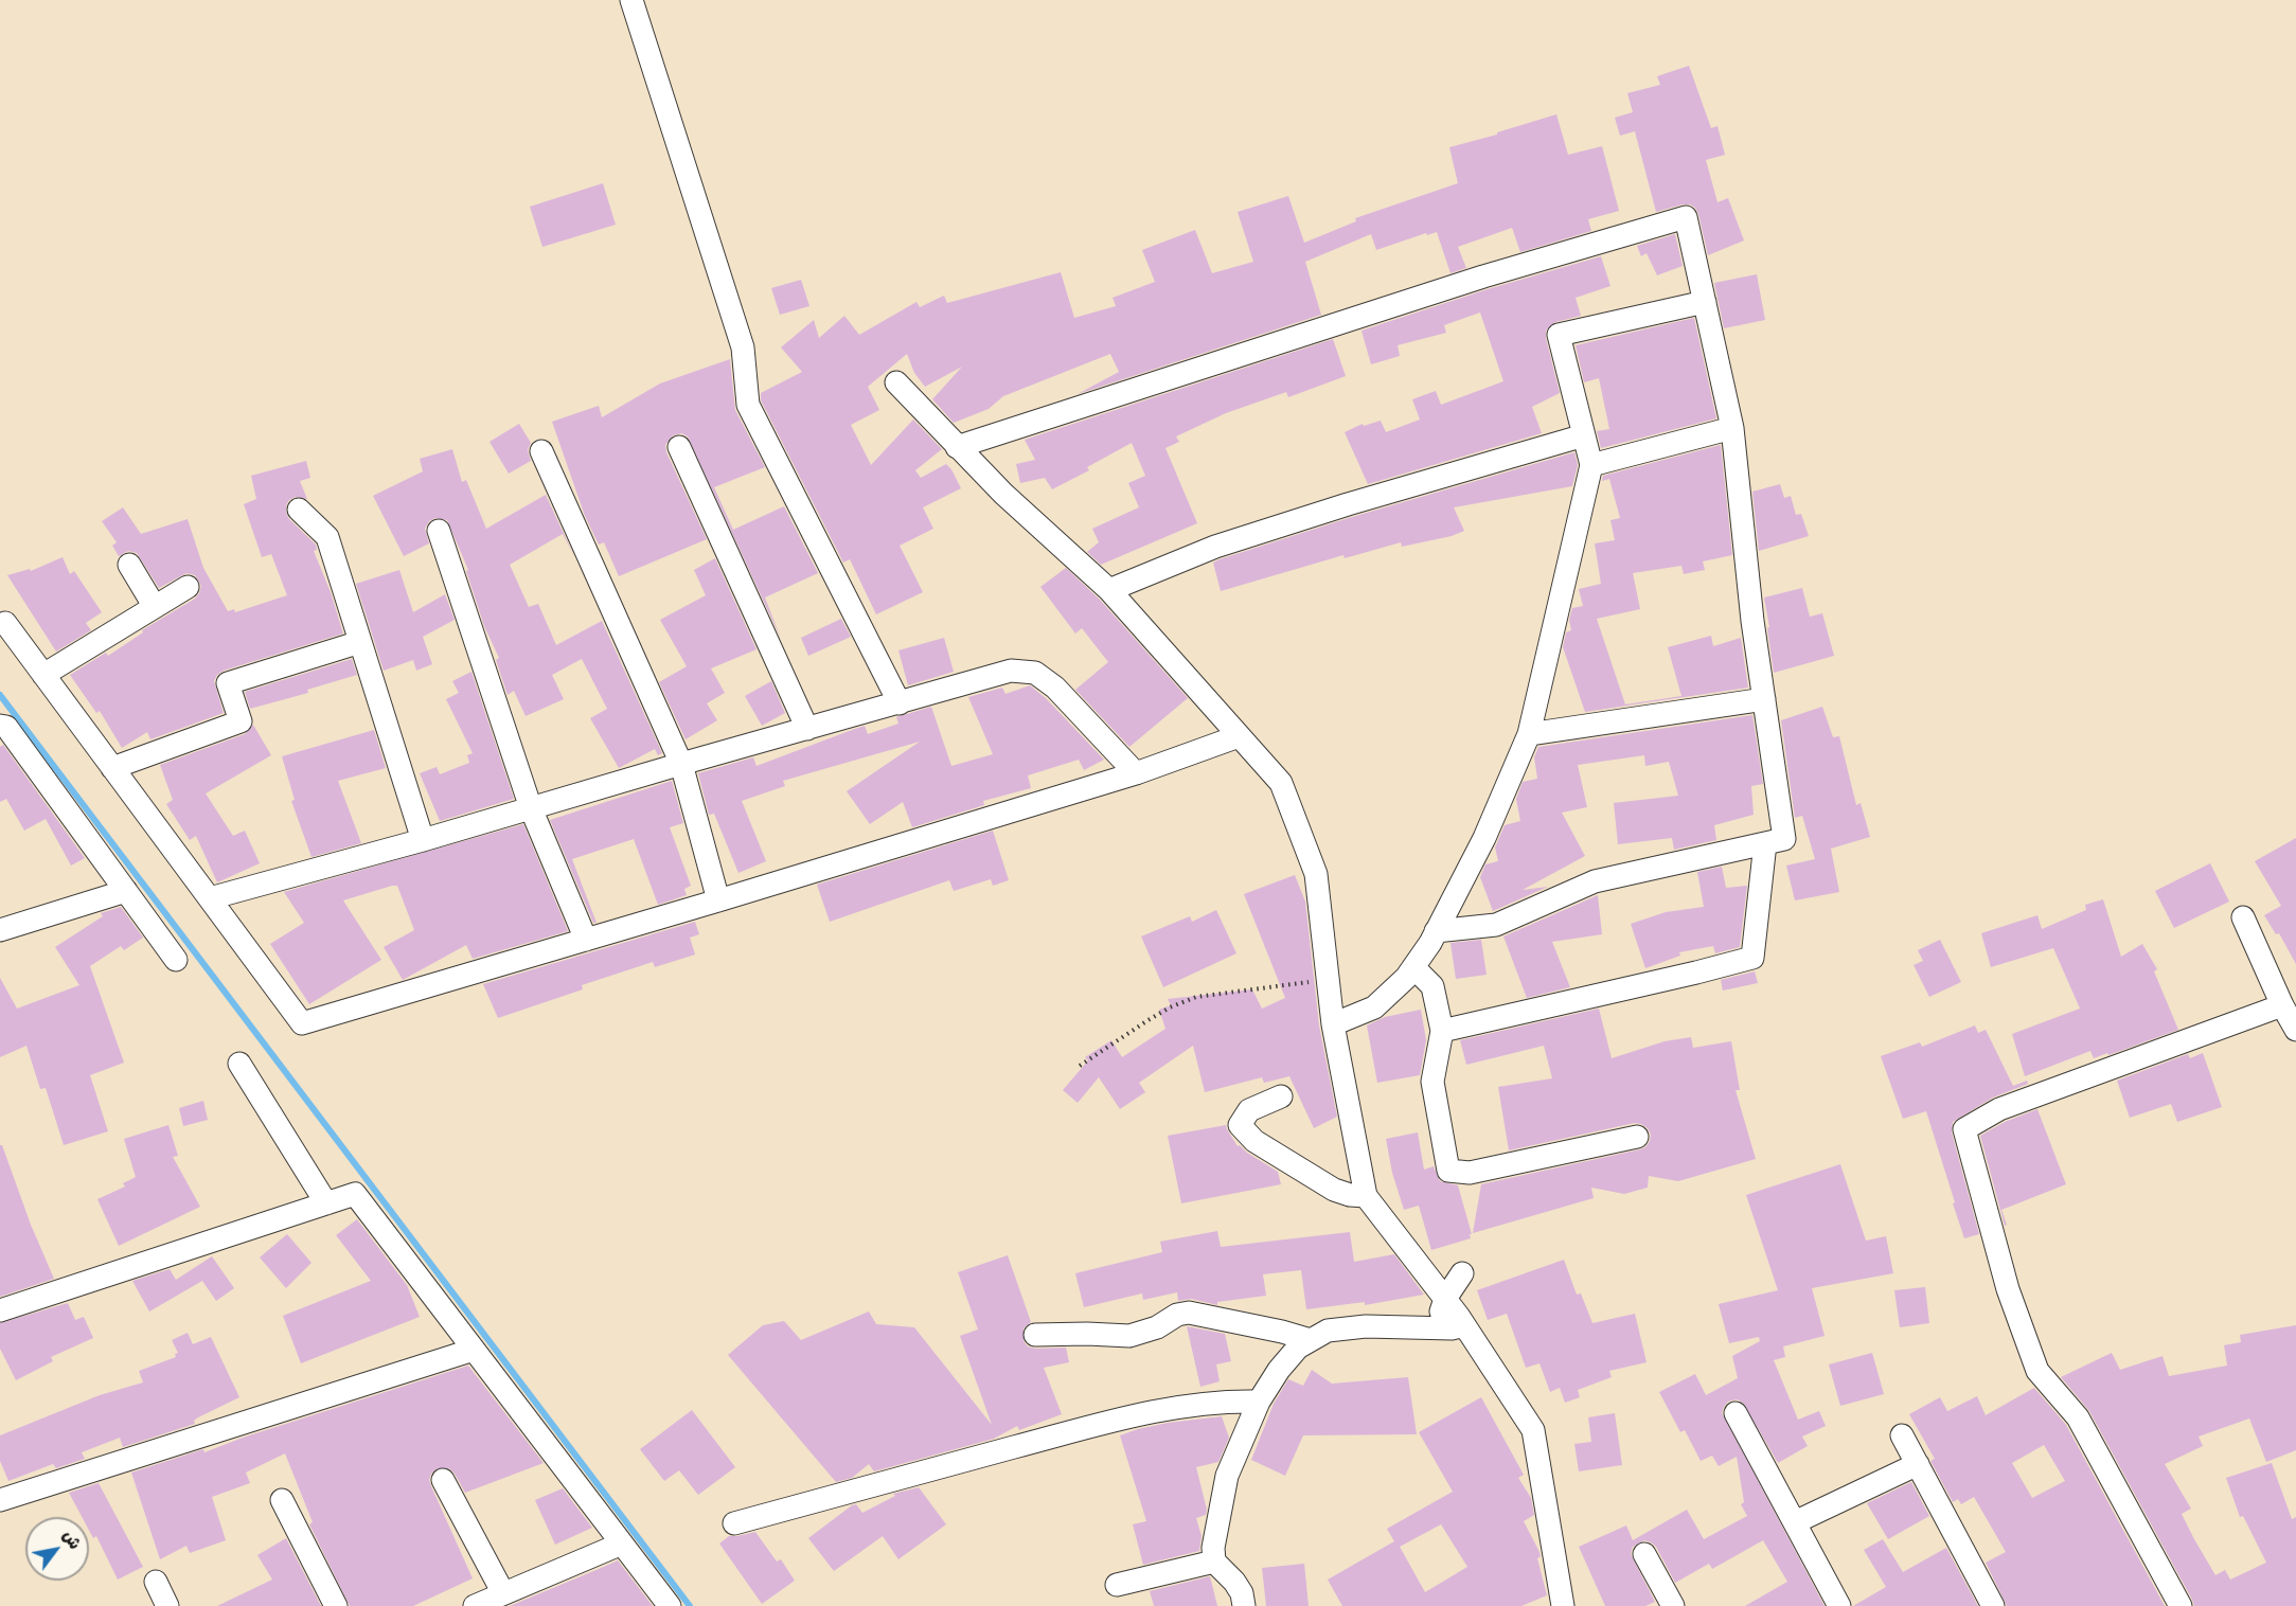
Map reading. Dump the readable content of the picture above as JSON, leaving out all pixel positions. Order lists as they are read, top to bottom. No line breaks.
{"north":"top right"}
